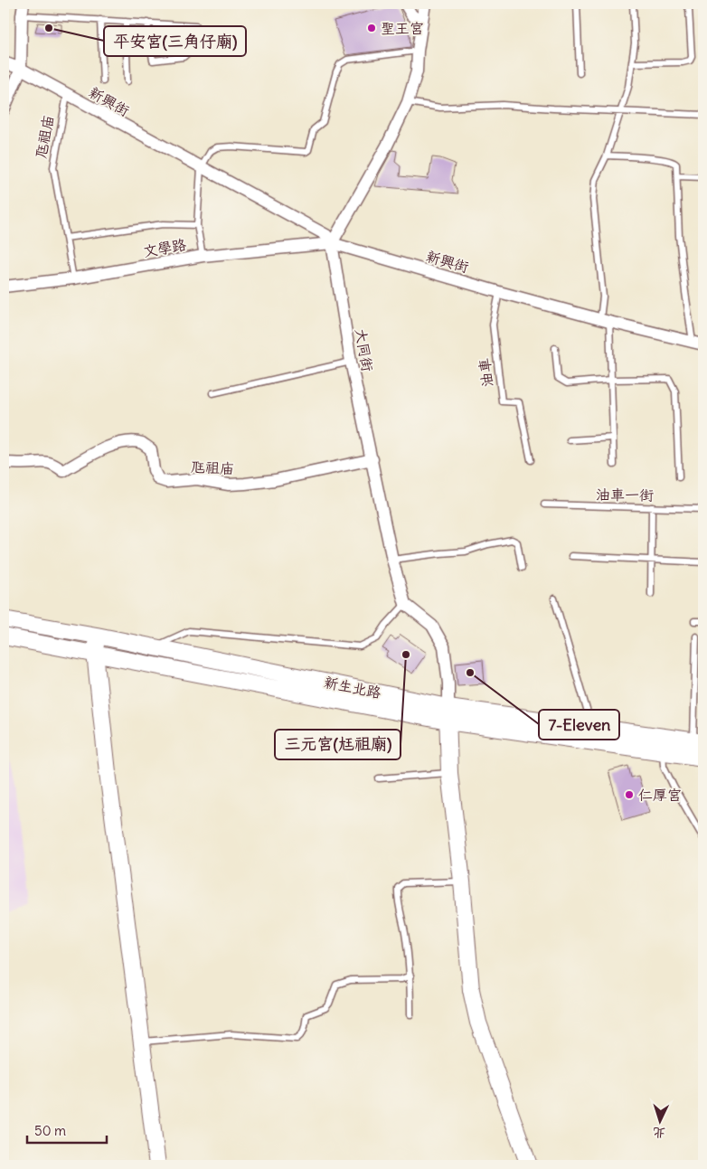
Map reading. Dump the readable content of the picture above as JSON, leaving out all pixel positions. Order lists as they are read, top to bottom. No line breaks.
{"streets":{"main road":["新生北路"],"street":["新興街","尫祖庙","文學路","大同街"],"lane":["油車","油車一街"]},"crossings":[["新興街","尫祖庙"],["新興街","文學路"],["新興街","大同街"],["新興街","油車"],["尫祖庙","文學路"],["尫祖庙","大同街"],["文學路","大同街"]],"places":["平安宮(三角仔廟)","聖王宮","三元宮(尪祖廟)","7-Eleven","仁厚宮"],"scale_bar":"50 m","north":"bottom"}
